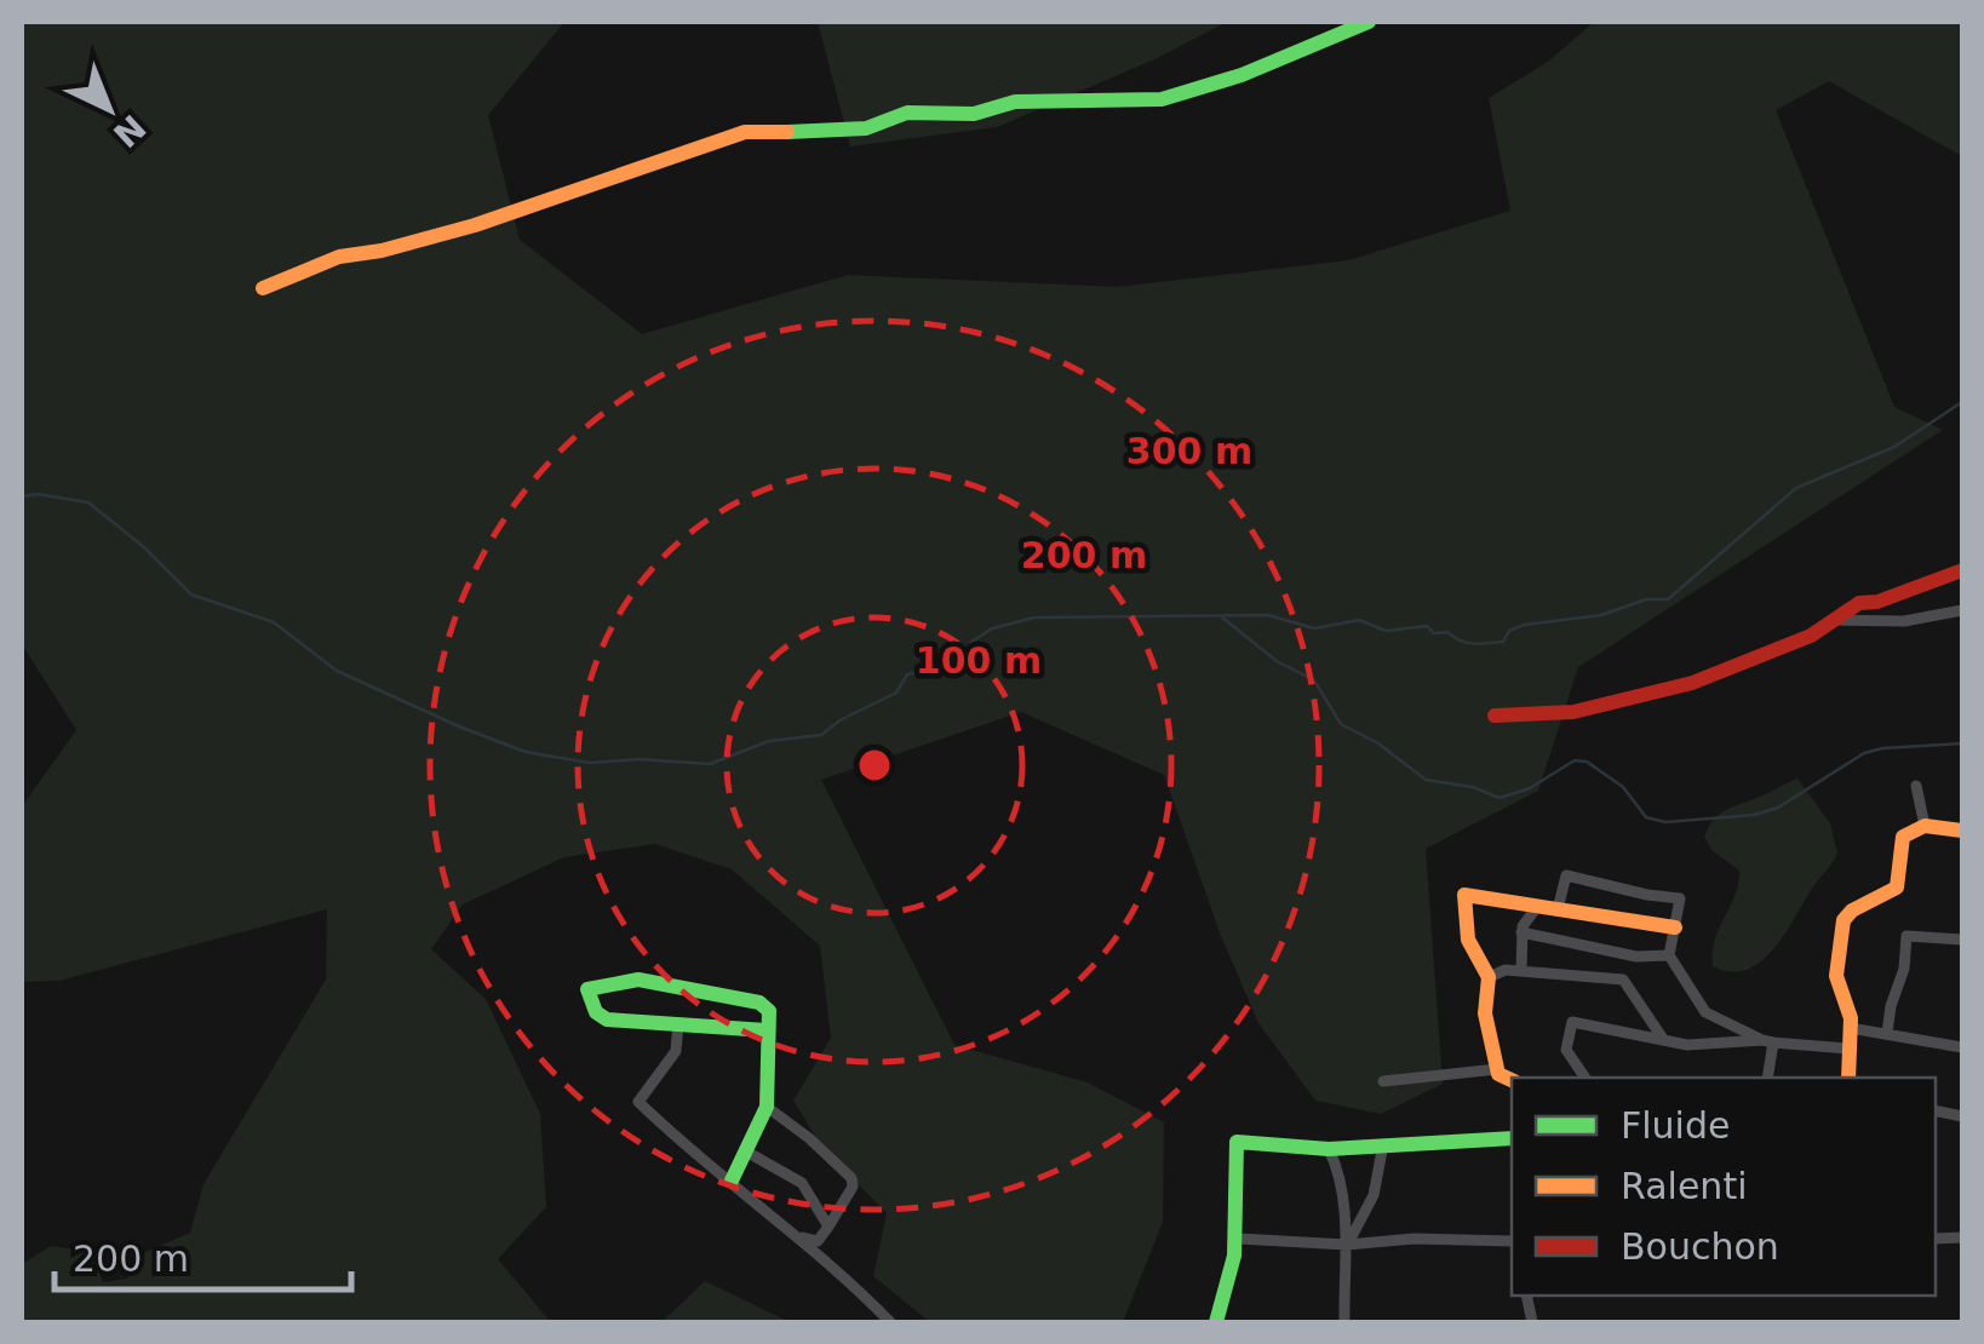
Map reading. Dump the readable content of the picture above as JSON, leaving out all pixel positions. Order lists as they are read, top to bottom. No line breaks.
{"legend":["Fluide","Ralenti","Bouchon"],"scale_bar":"200 m","north":"bottom right","rings":["300 m","200 m","100 m"]}
